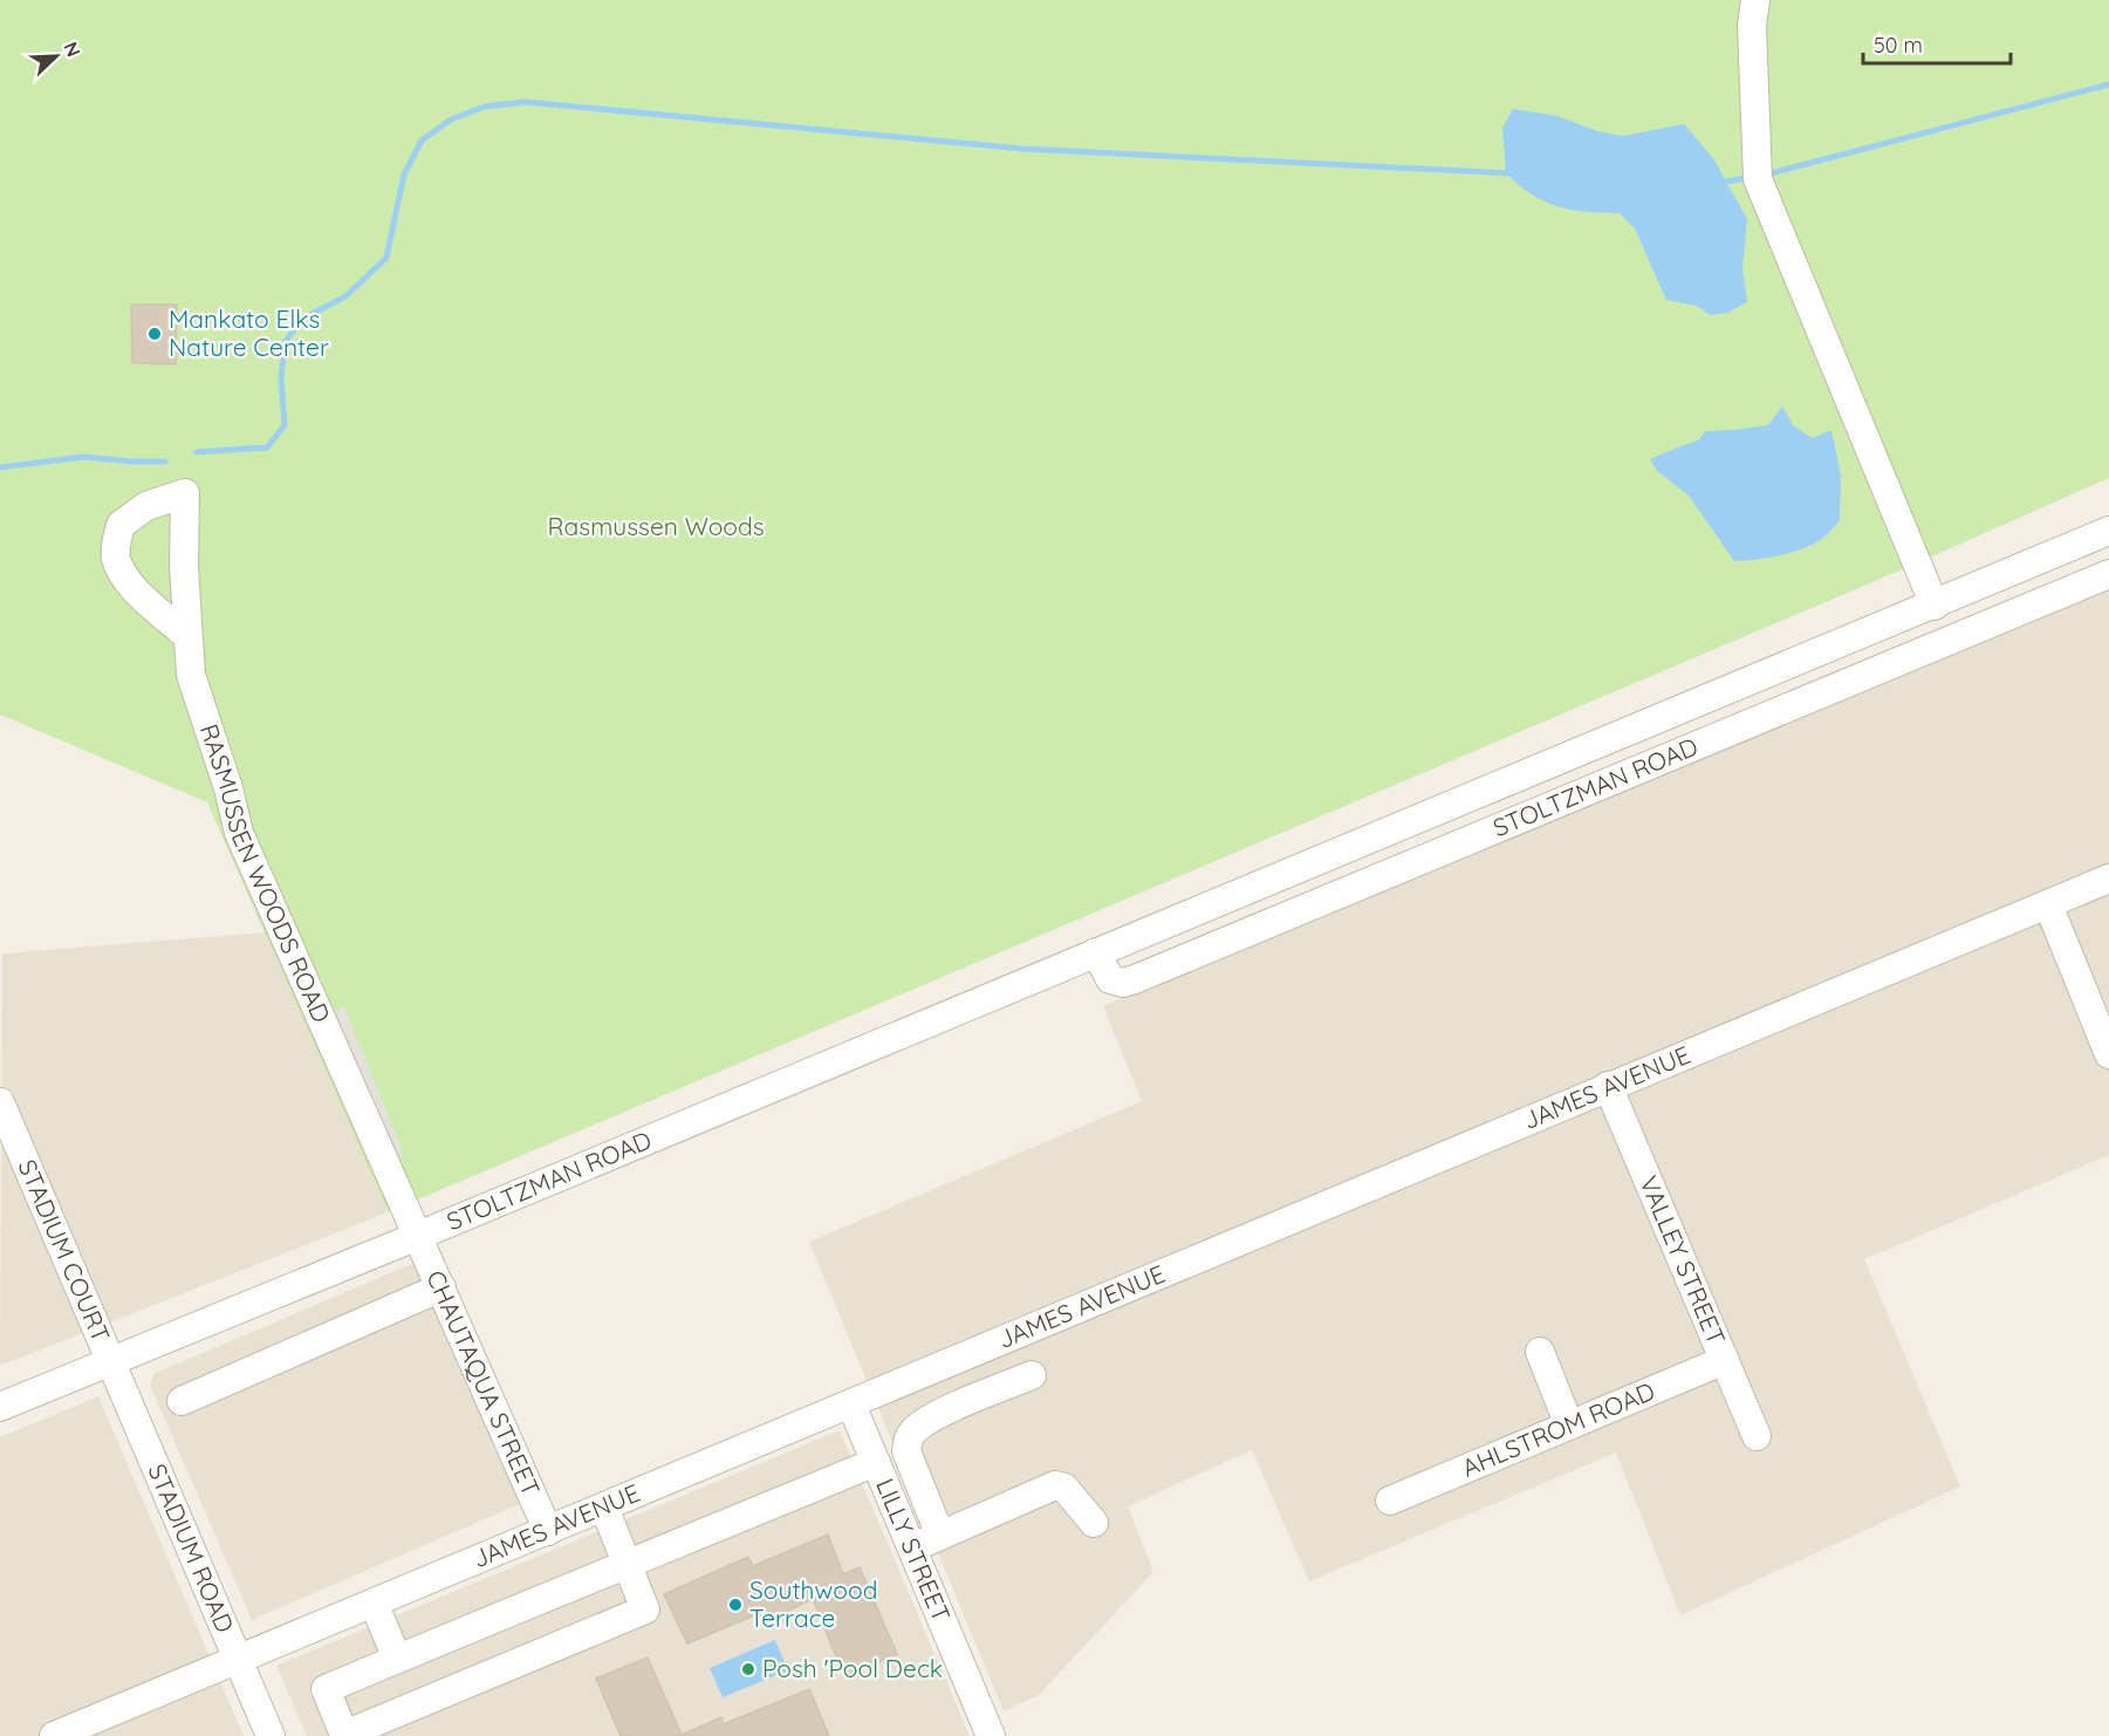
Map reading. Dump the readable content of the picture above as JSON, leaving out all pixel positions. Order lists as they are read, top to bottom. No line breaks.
{"streets":{"street":["STOLTZMAN ROAD","RASMUSSEN WOODS ROAD","JAMES AVENUE","STADIUM COURT","VALLEY STREET","CHAUTAQUA STREET","AHLSTROM ROAD","STADIUM ROAD","LILLY STREET"]},"crossings":[["STOLTZMAN ROAD","RASMUSSEN WOODS ROAD"],["STOLTZMAN ROAD","STADIUM COURT"],["STOLTZMAN ROAD","CHAUTAQUA STREET"],["STOLTZMAN ROAD","STADIUM ROAD"],["RASMUSSEN WOODS ROAD","CHAUTAQUA STREET"],["JAMES AVENUE","VALLEY STREET"],["JAMES AVENUE","CHAUTAQUA STREET"],["JAMES AVENUE","STADIUM ROAD"],["JAMES AVENUE","LILLY STREET"],["STADIUM COURT","STADIUM ROAD"],["VALLEY STREET","AHLSTROM ROAD"]],"parks":["Rasmussen Woods"],"places":["Mankato Elks Nature Center","Southwood Terrace","Posh 'Pool Deck"],"scale_bar":"50 m","north":"top right"}
